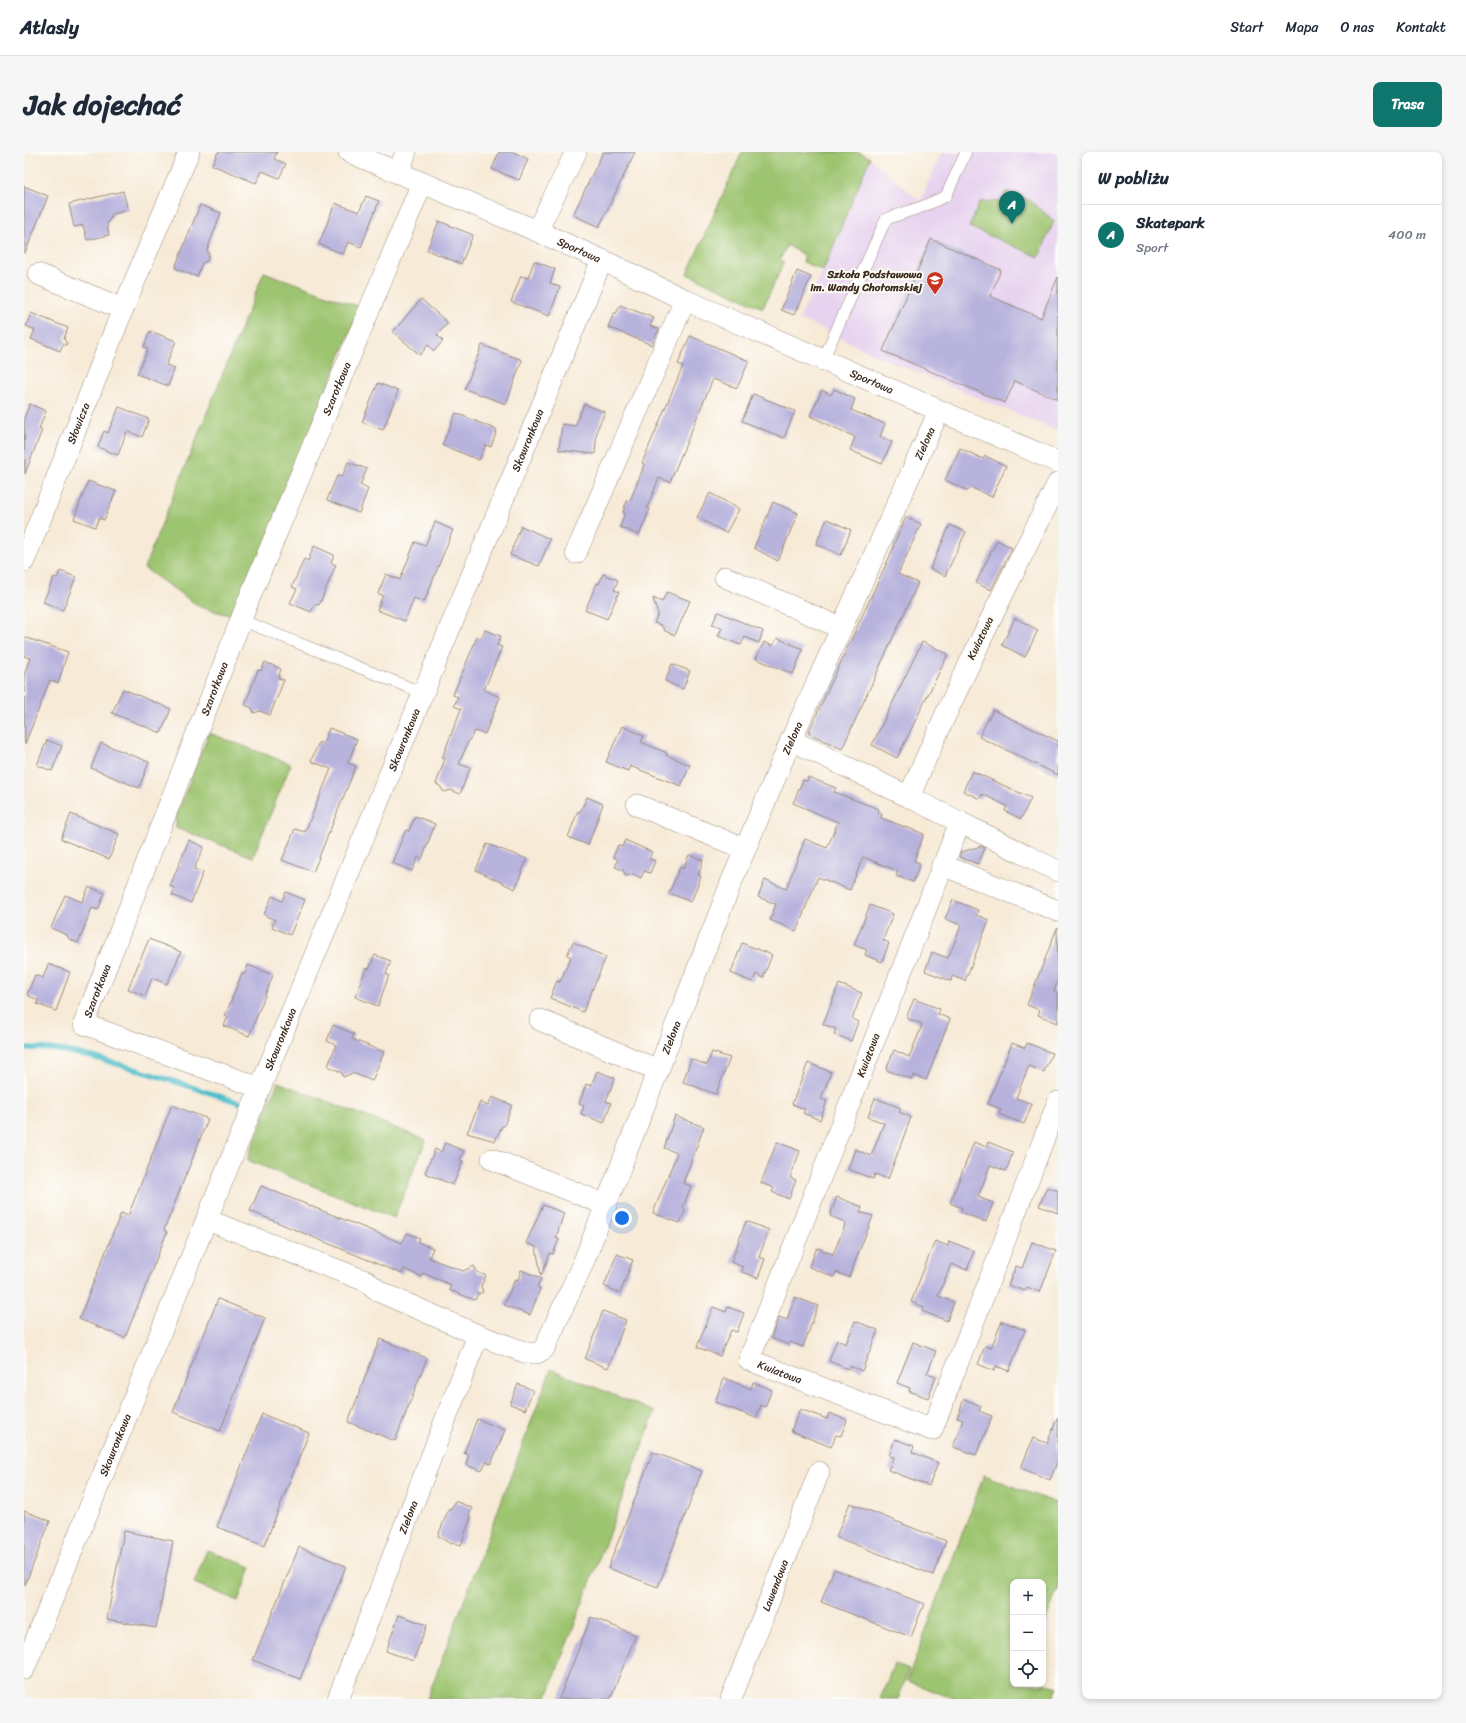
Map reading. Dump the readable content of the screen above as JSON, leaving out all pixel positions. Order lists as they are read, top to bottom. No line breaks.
{"streets":{"street":["Sportowa","Szarotkowa","Słowicza","Skowronkowa","Zielona","Kwiatowa","Lawendowa"]},"crossings":[["Sportowa","Szarotkowa"],["Sportowa","Skowronkowa"],["Sportowa","Zielona"],["Szarotkowa","Skowronkowa"],["Skowronkowa","Zielona"]],"places":{"school or university":["Szkoła Podstawowa im. Wandy Chotomskiej"]},"page":{"header":"Atlasly","nav":["Start","Mapa","O nas","Kontakt"],"title":"Jak dojechać","buttons":"Trasa","heading":"W pobliżu","pins":"A","list":[{"mark":"A","name":"Skatepark","note":"Sport","value":"400 m"}],"map_buttons":["+","−"]}}
